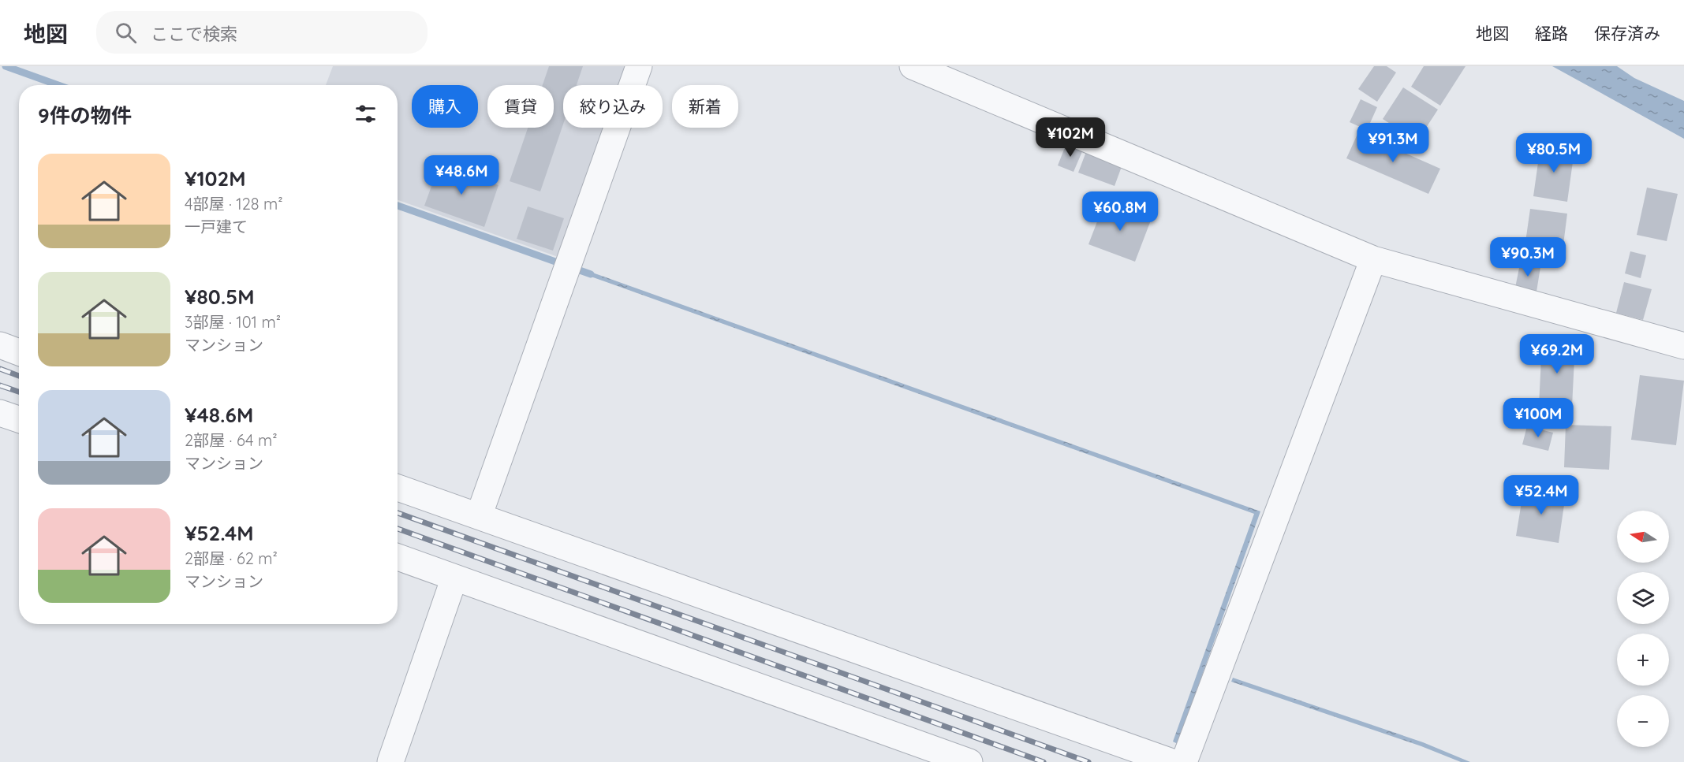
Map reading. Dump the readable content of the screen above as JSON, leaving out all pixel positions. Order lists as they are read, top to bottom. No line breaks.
{"north":"left","page":{"header":"地図","search":"ここで検索","nav":["地図","経路","保存済み"],"chip":["購入","賃貸","絞り込み","新着"],"heading":"9件の物件","price":["¥102M","¥91.3M","¥80.5M","¥48.6M","¥60.8M","¥90.3M","¥69.2M","¥100M","¥52.4M"],"list":[{"name":"¥102M","note":"4部屋 · 128 m² · 一戸建て"},{"name":"¥80.5M","note":"3部屋 · 101 m² · マンション"},{"name":"¥48.6M","note":"2部屋 · 64 m² · マンション"},{"name":"¥52.4M","note":"2部屋 · 62 m² · マンション"}],"map_buttons":["+","−"]}}
